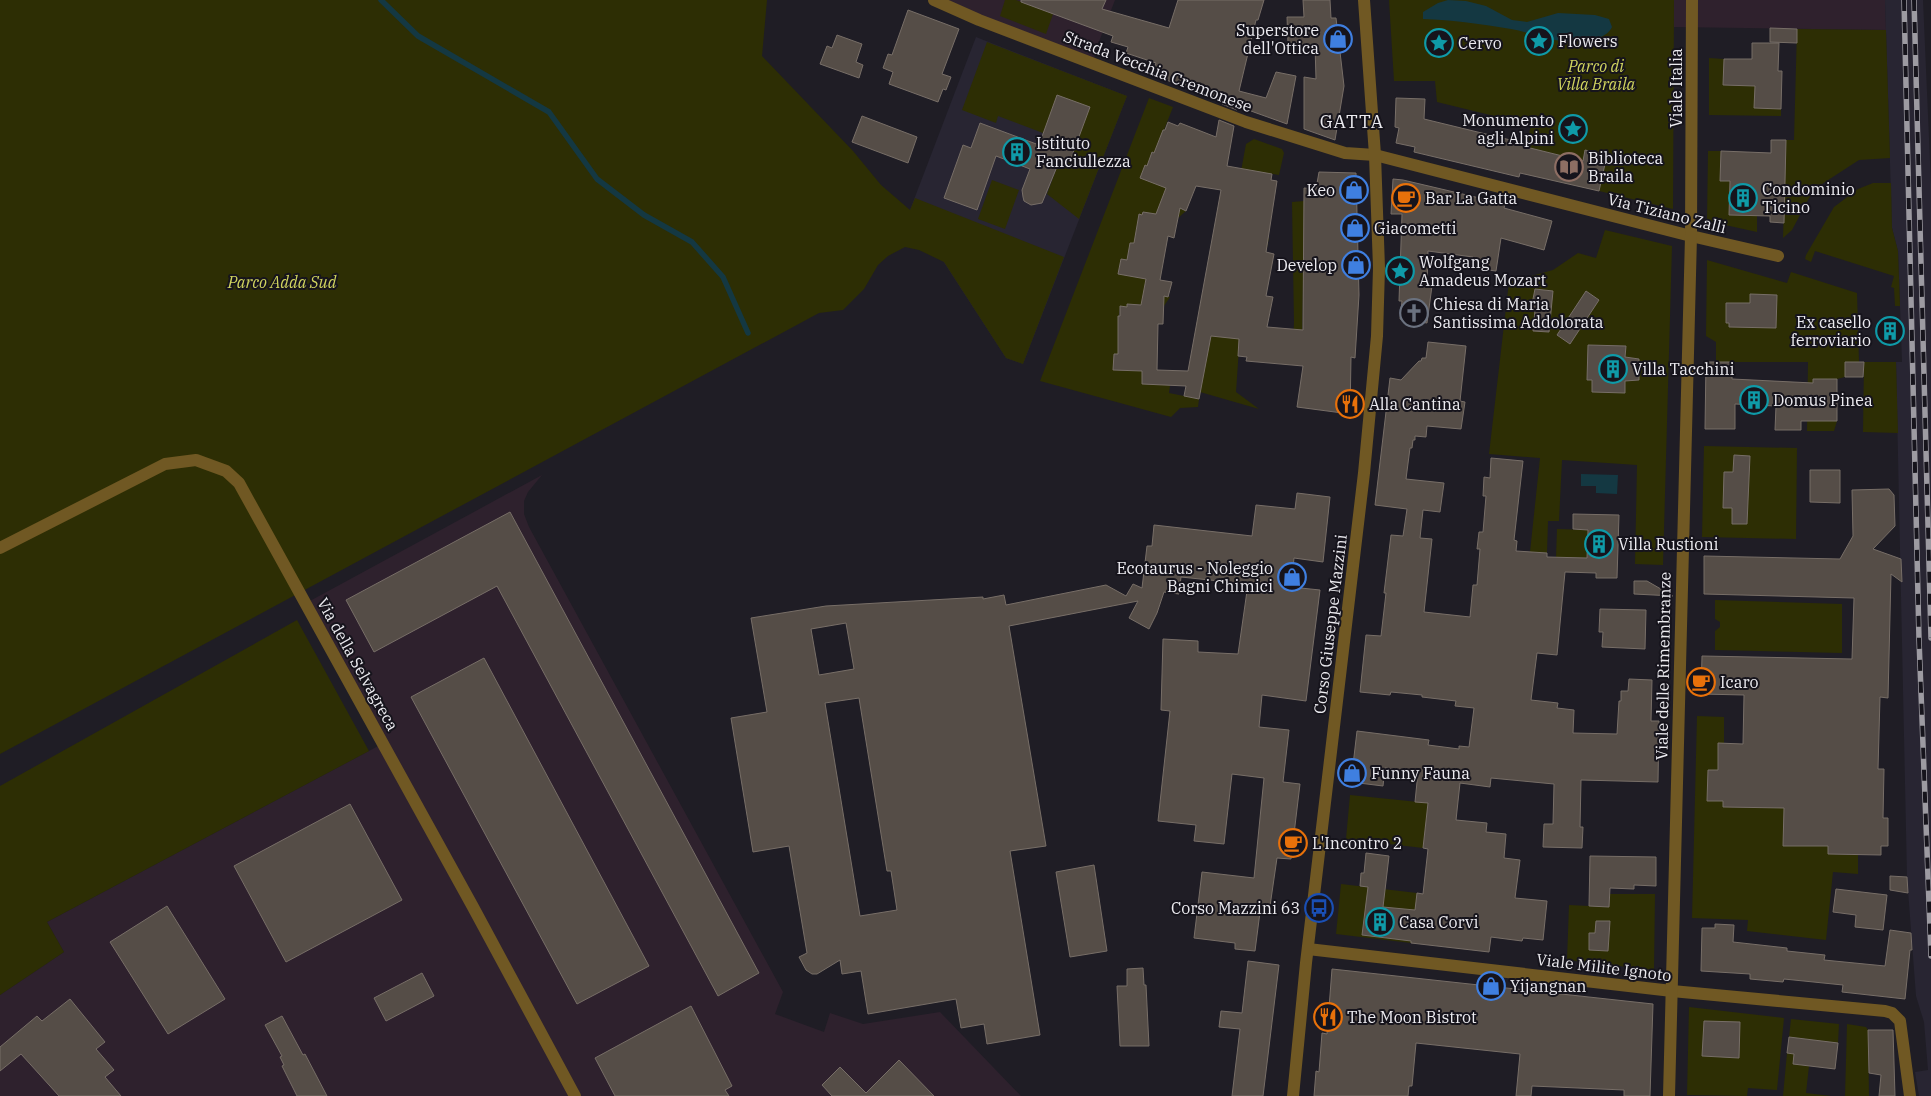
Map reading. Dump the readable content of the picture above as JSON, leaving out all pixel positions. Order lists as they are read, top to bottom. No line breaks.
{"streets":{"street":["Strada Vecchia Cremonese","Viale Italia","Via Tiziano Zalli","Corso Giuseppe Mazzini","Via della Selvagreca","Viale delle Rimembranze","Viale Milite Ignoto"]},"crossings":[["Strada Vecchia Cremonese","Via Tiziano Zalli"],["Strada Vecchia Cremonese","Corso Giuseppe Mazzini"],["Viale Italia","Via Tiziano Zalli"],["Viale Italia","Viale delle Rimembranze"],["Via Tiziano Zalli","Corso Giuseppe Mazzini"],["Via Tiziano Zalli","Viale delle Rimembranze"],["Corso Giuseppe Mazzini","Viale Milite Ignoto"],["Viale delle Rimembranze","Viale Milite Ignoto"]],"districts":["GATTA"],"parks":["Parco di Villa Braila","Parco Adda Sud"],"places":{"shop":["Superstore dell'Ottica","Keo","Giacometti","Develop","Ecotaurus - Noleggio Bagni Chimici","Funny Fauna","Yijangnan"],"place":["Flowers","Cervo","Monumento agli Alpini","Wolfgang Amadeus Mozart"],"building":["Istituto Fanciullezza","Condominio Ticino","Ex casello ferroviario","Villa Tacchini","Domus Pinea","Villa Rustioni","Casa Corvi"],"library":["Biblioteca Braila"],"cafe":["Bar La Gatta","Icaro","L'Incontro 2"],"church":["Chiesa di Maria Santissima Addolorata"],"restaurant":["Alla Cantina","The Moon Bistrot"],"bus stop":["Corso Mazzini 63"]}}
